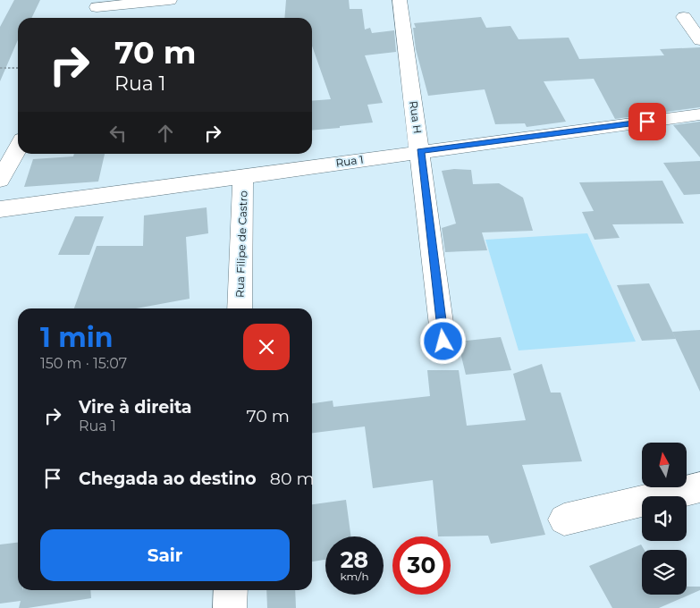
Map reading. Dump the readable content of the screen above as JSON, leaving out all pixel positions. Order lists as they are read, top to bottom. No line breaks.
{"streets":{"street":["Rua H","Rua 1","Rua Filipe de Castro"]},"crossings":[["Rua H","Rua 1"],["Rua 1","Rua Filipe de Castro"]],"north":"top","page":{"turn":["70 m","Rua 1"],"heading":["1 min","150 m · 15:07"],"list":[{"name":"Vire à direita","note":"Rua 1","value":"70 m"},{"name":"Chegada ao destino","value":"80 m"}],"buttons":"Sair","speed":"28 km/h","limit":"30"}}
